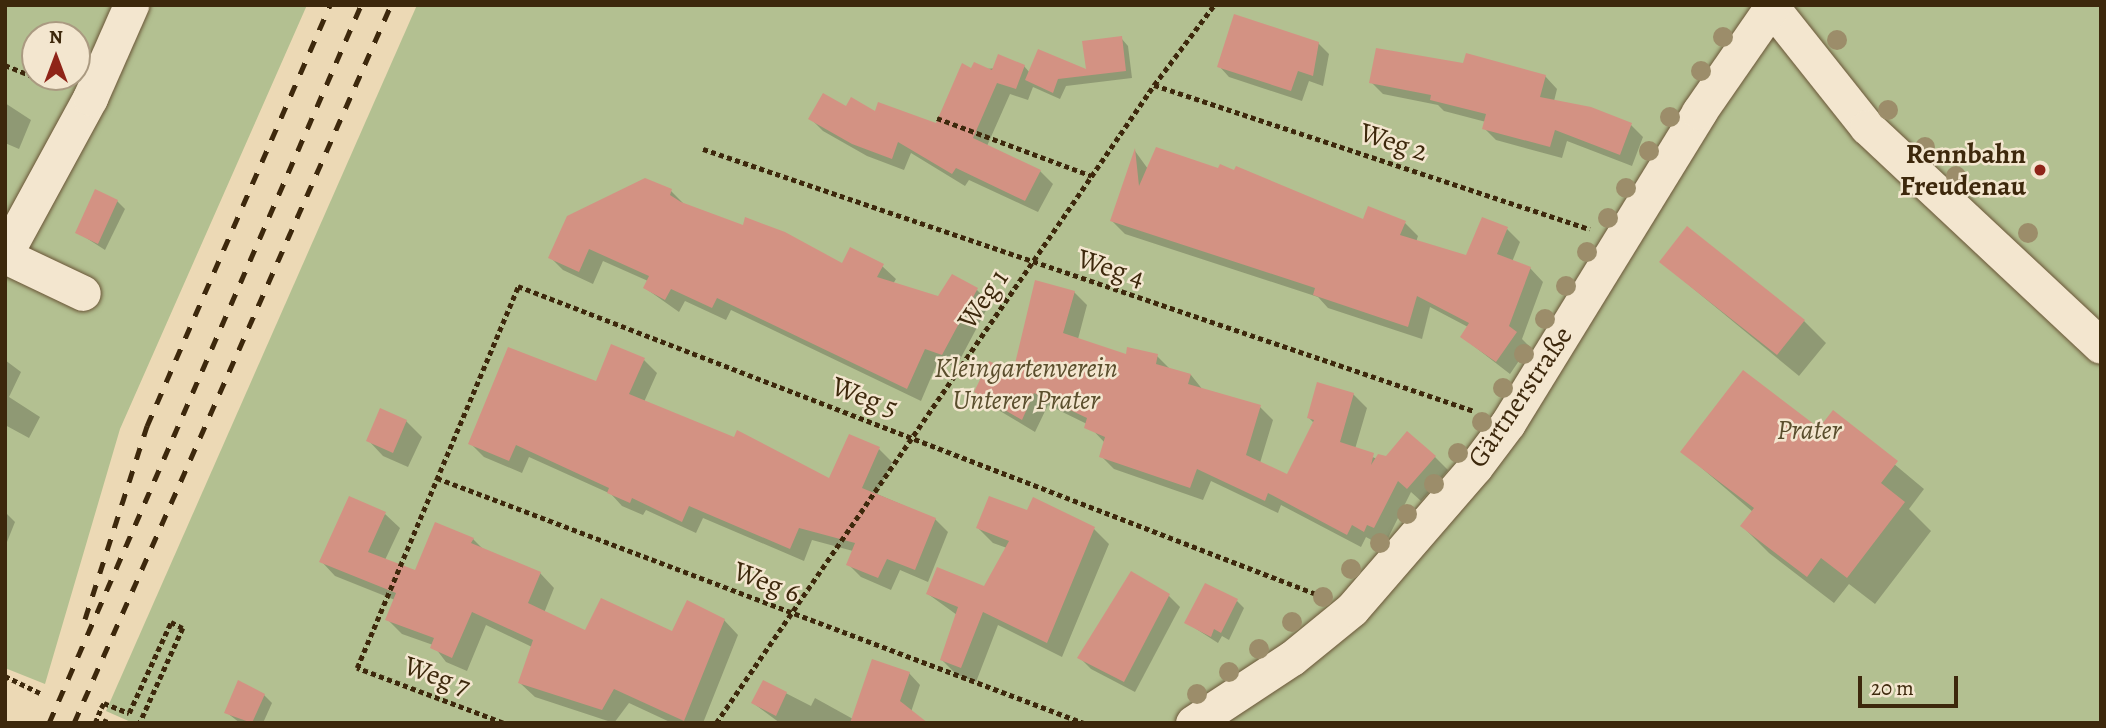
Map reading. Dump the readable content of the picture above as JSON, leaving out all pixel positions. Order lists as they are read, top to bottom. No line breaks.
{"streets":{"street":["Gärtnerstraße"],"path":["Weg 2","Weg 4","Weg 1","Weg 5","Weg 6","Weg 7"]},"crossings":[["Weg 2","Weg 1"],["Weg 2","Gärtnerstraße"],["Weg 4","Weg 1"],["Weg 4","Gärtnerstraße"],["Weg 1","Weg 5"],["Weg 1","Weg 6"],["Weg 5","Gärtnerstraße"],["Weg 5","Weg 6"],["Weg 5","Weg 7"],["Weg 6","Weg 7"]],"parks":["Kleingartenverein Unterer Prater","Prater"],"places":["Rennbahn Freudenau"],"scale_bar":"20 m","north":"top"}
